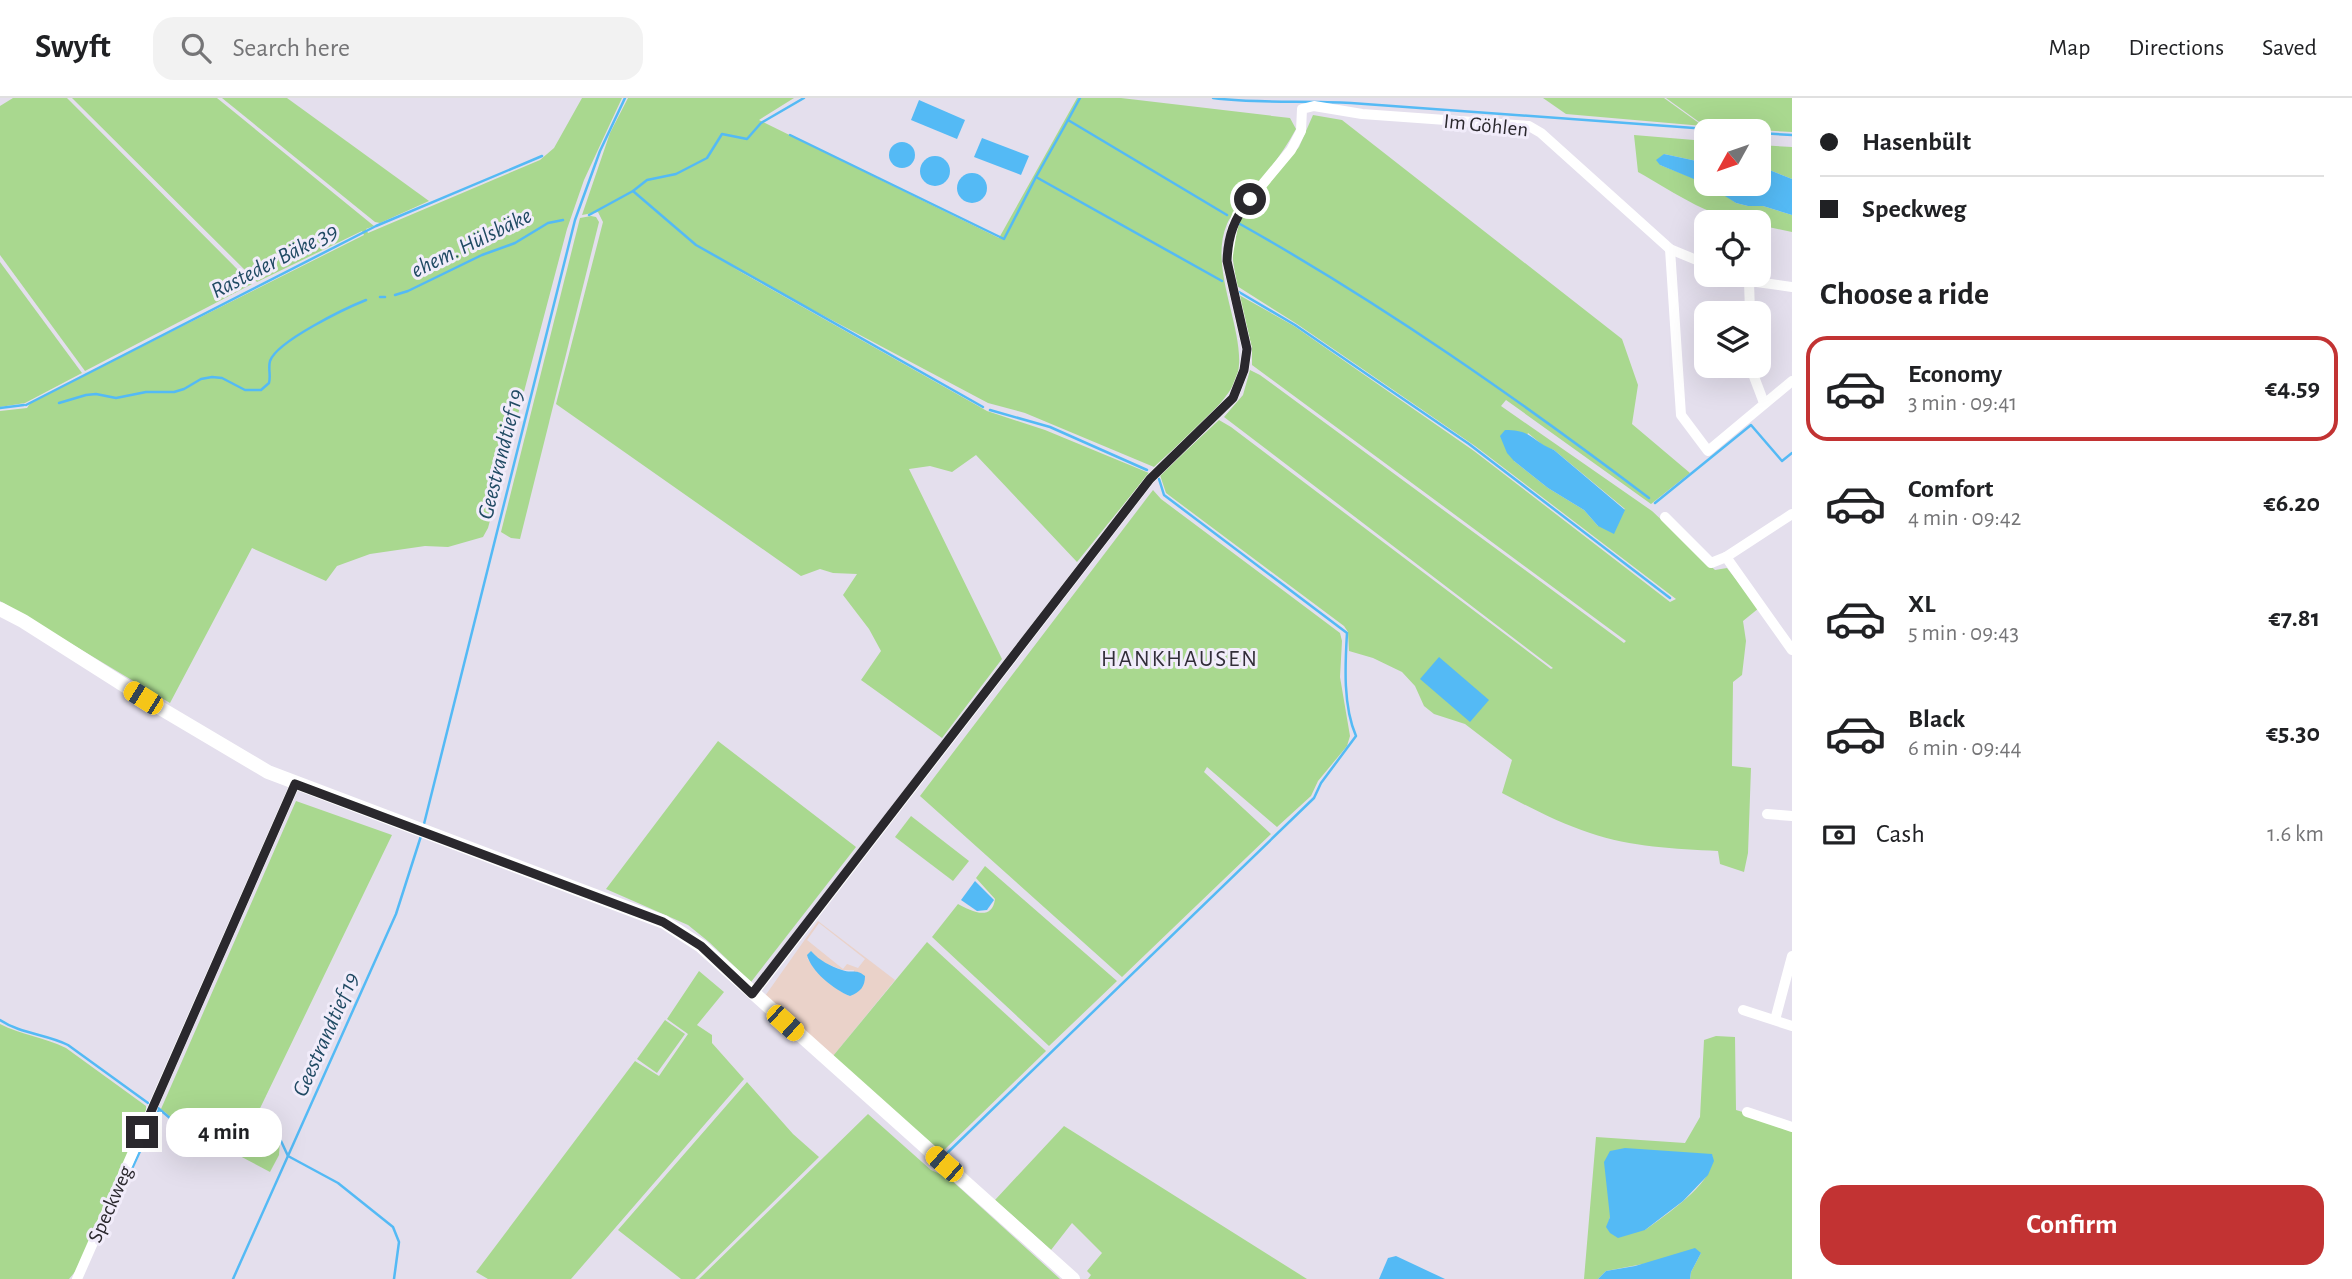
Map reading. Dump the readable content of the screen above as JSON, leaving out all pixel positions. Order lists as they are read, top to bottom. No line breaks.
{"streets":{"street":["Im Göhlen","Speckweg"]},"districts":["HANKHAUSEN"],"water":["ehem. Hülsbäke","Rasteder Bäke 39","Geestrandtief 19"],"north":"bottom left","page":{"header":"Swyft","search":"Search here","nav":["Map","Directions","Saved"],"banner":["Hasenbült","Speckweg"],"heading":"Choose a ride","list":[{"name":"Economy","note":"3 min · 09:41","value":"€4.59"},{"name":"Comfort","note":"4 min · 09:42","value":"€6.20"},{"name":"XL","note":"5 min · 09:43","value":"€7.81"},{"name":"Black","note":"6 min · 09:44","value":"€5.30"}],"pay":["Cash","1.6 km"],"bubble":"4 min","buttons":"Confirm"}}
